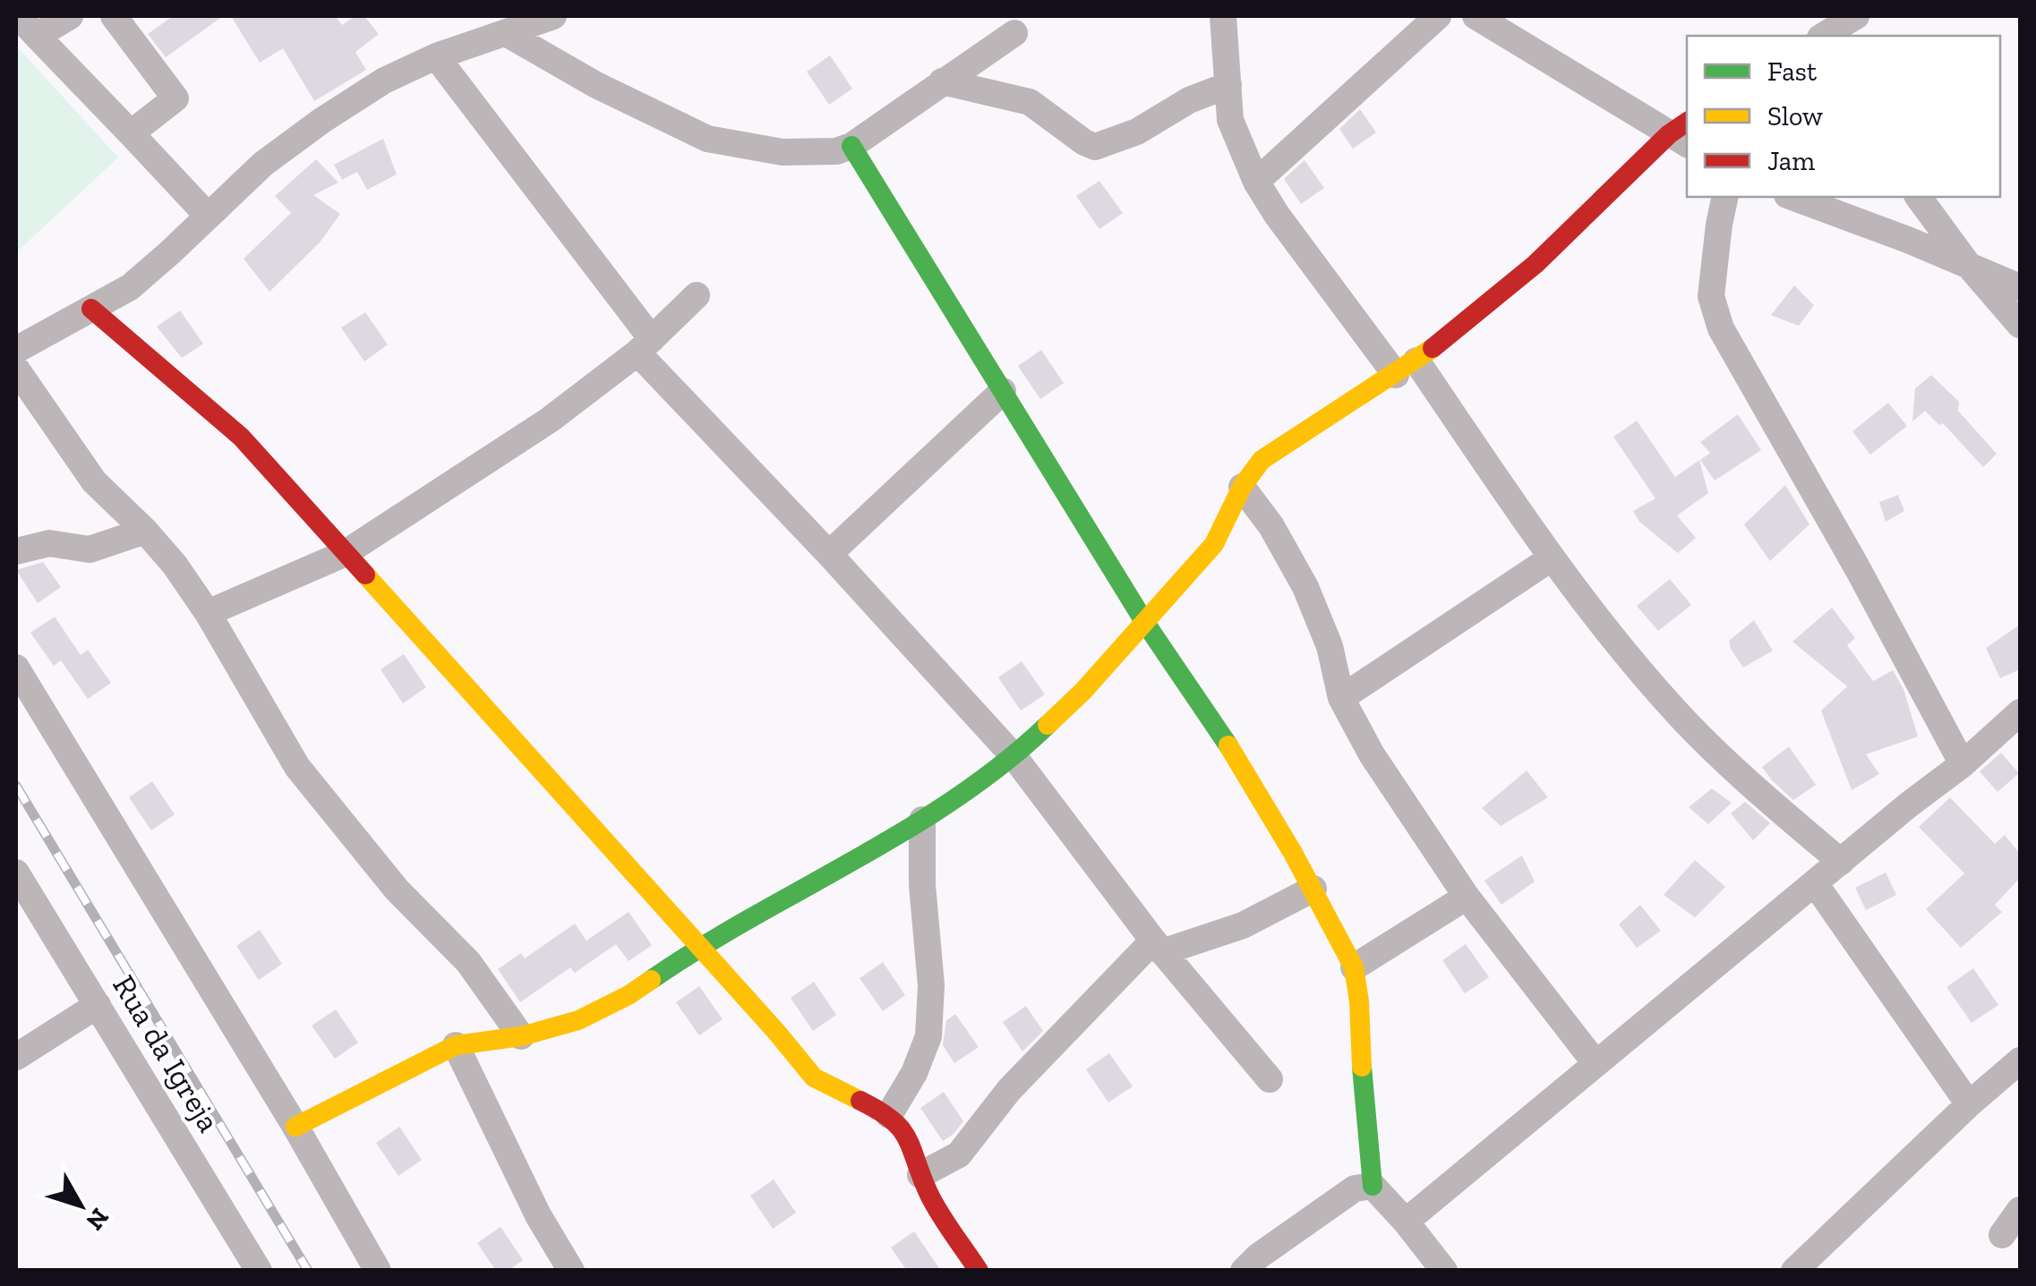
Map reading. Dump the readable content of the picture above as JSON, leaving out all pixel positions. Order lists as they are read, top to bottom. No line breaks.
{"streets":{"street":["Rua da Igreja"]},"legend":["Fast","Slow","Jam"],"north":"bottom right"}
